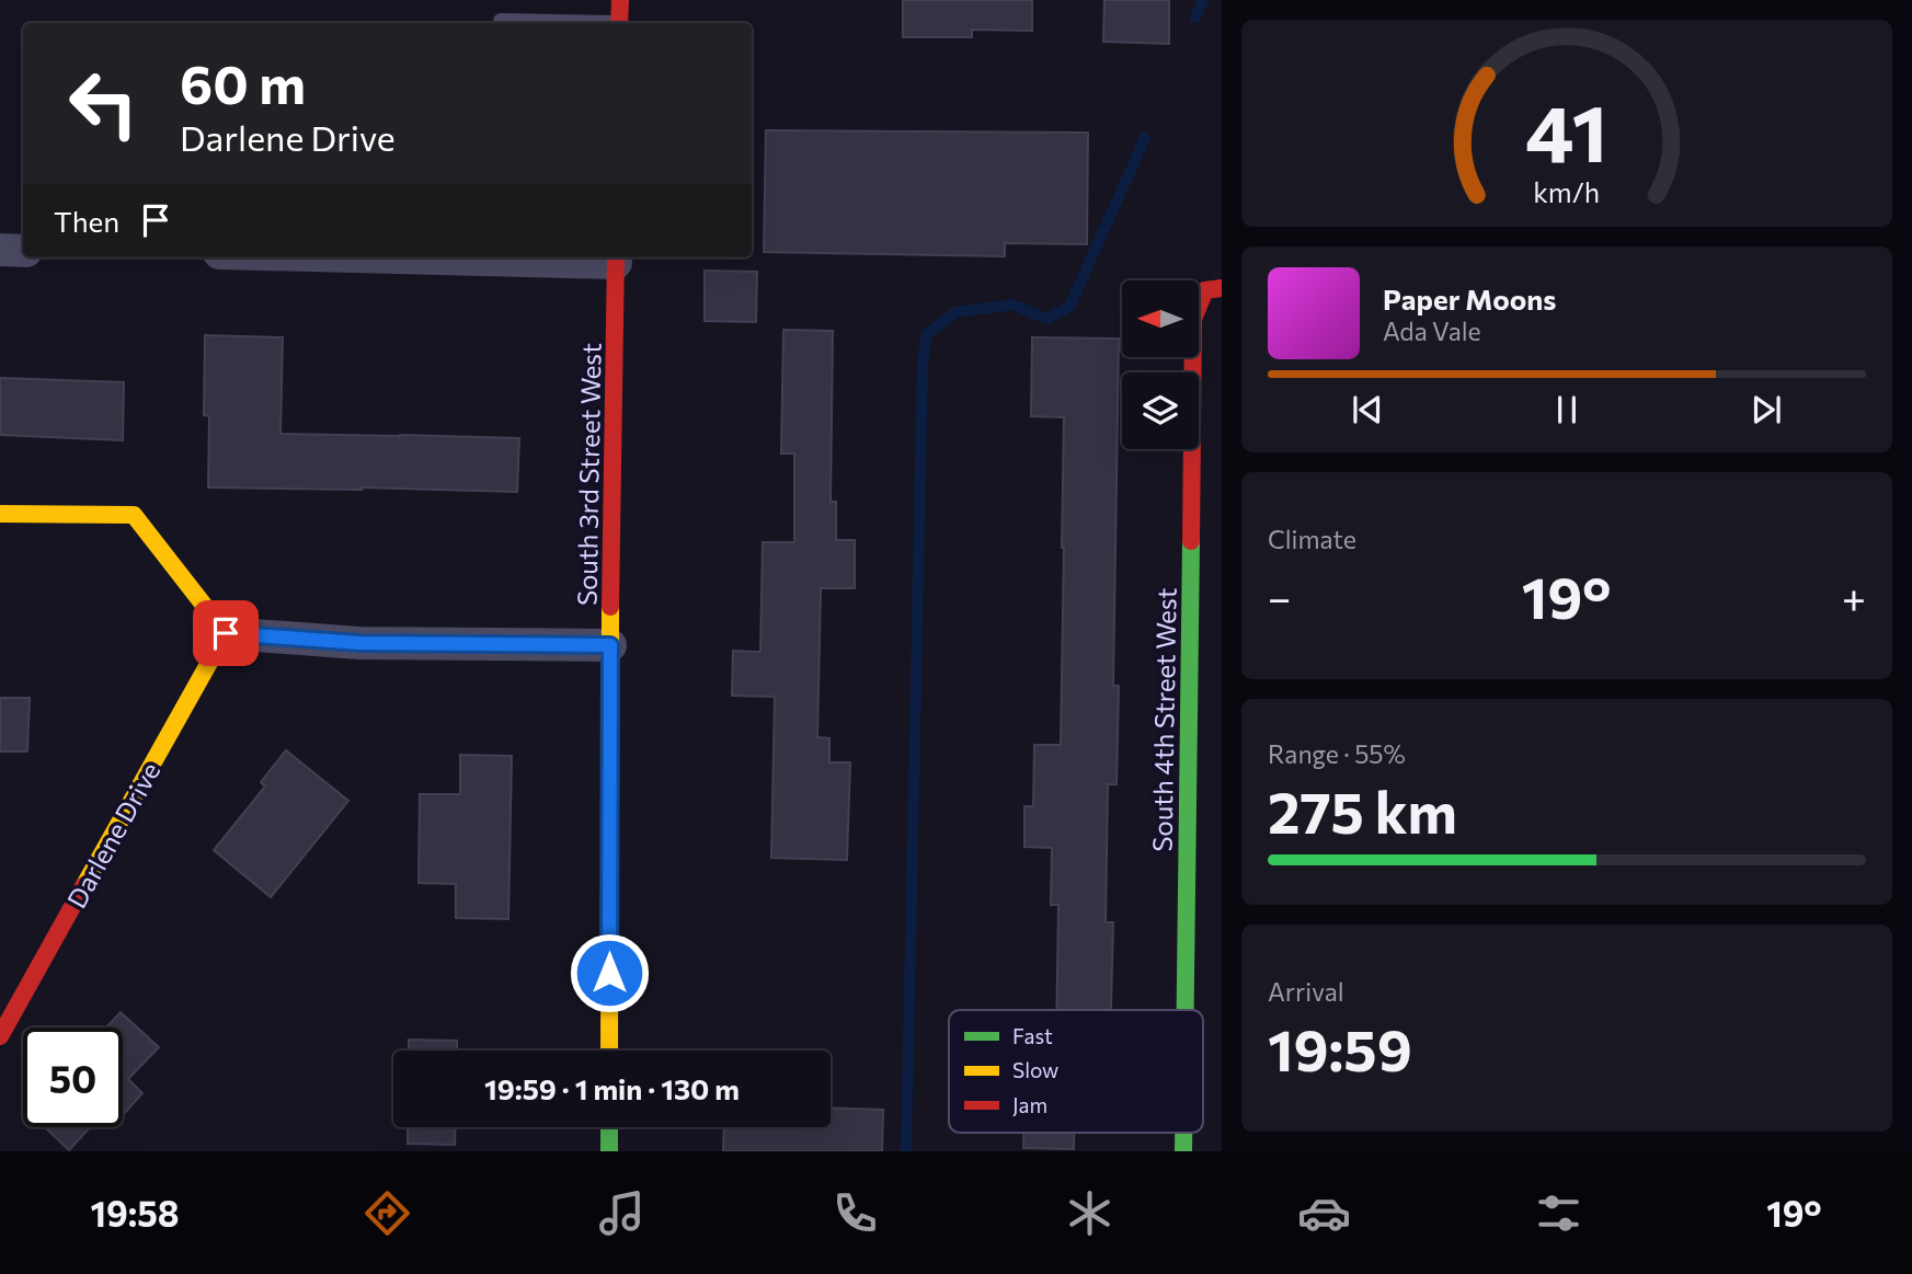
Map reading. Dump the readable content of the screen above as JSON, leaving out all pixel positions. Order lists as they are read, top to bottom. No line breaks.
{"streets":{"street":["South 3rd Street West","South 4th Street West","Darlene Drive"]},"legend":["Fast","Slow","Jam"],"north":"left","page":{"turn":["60 m","Darlene Drive"],"then":"Then","song":["Paper Moons","Ada Vale"],"tile":["Climate",["Range · 55%","275 km"],["Arrival","19:59"]],"heat":["−","19°","+"],"limit":"50","trip":"19:59 · 1 min · 130 m","tabs":["19:58","19°"],"gauge":["41","km/h"]}}
